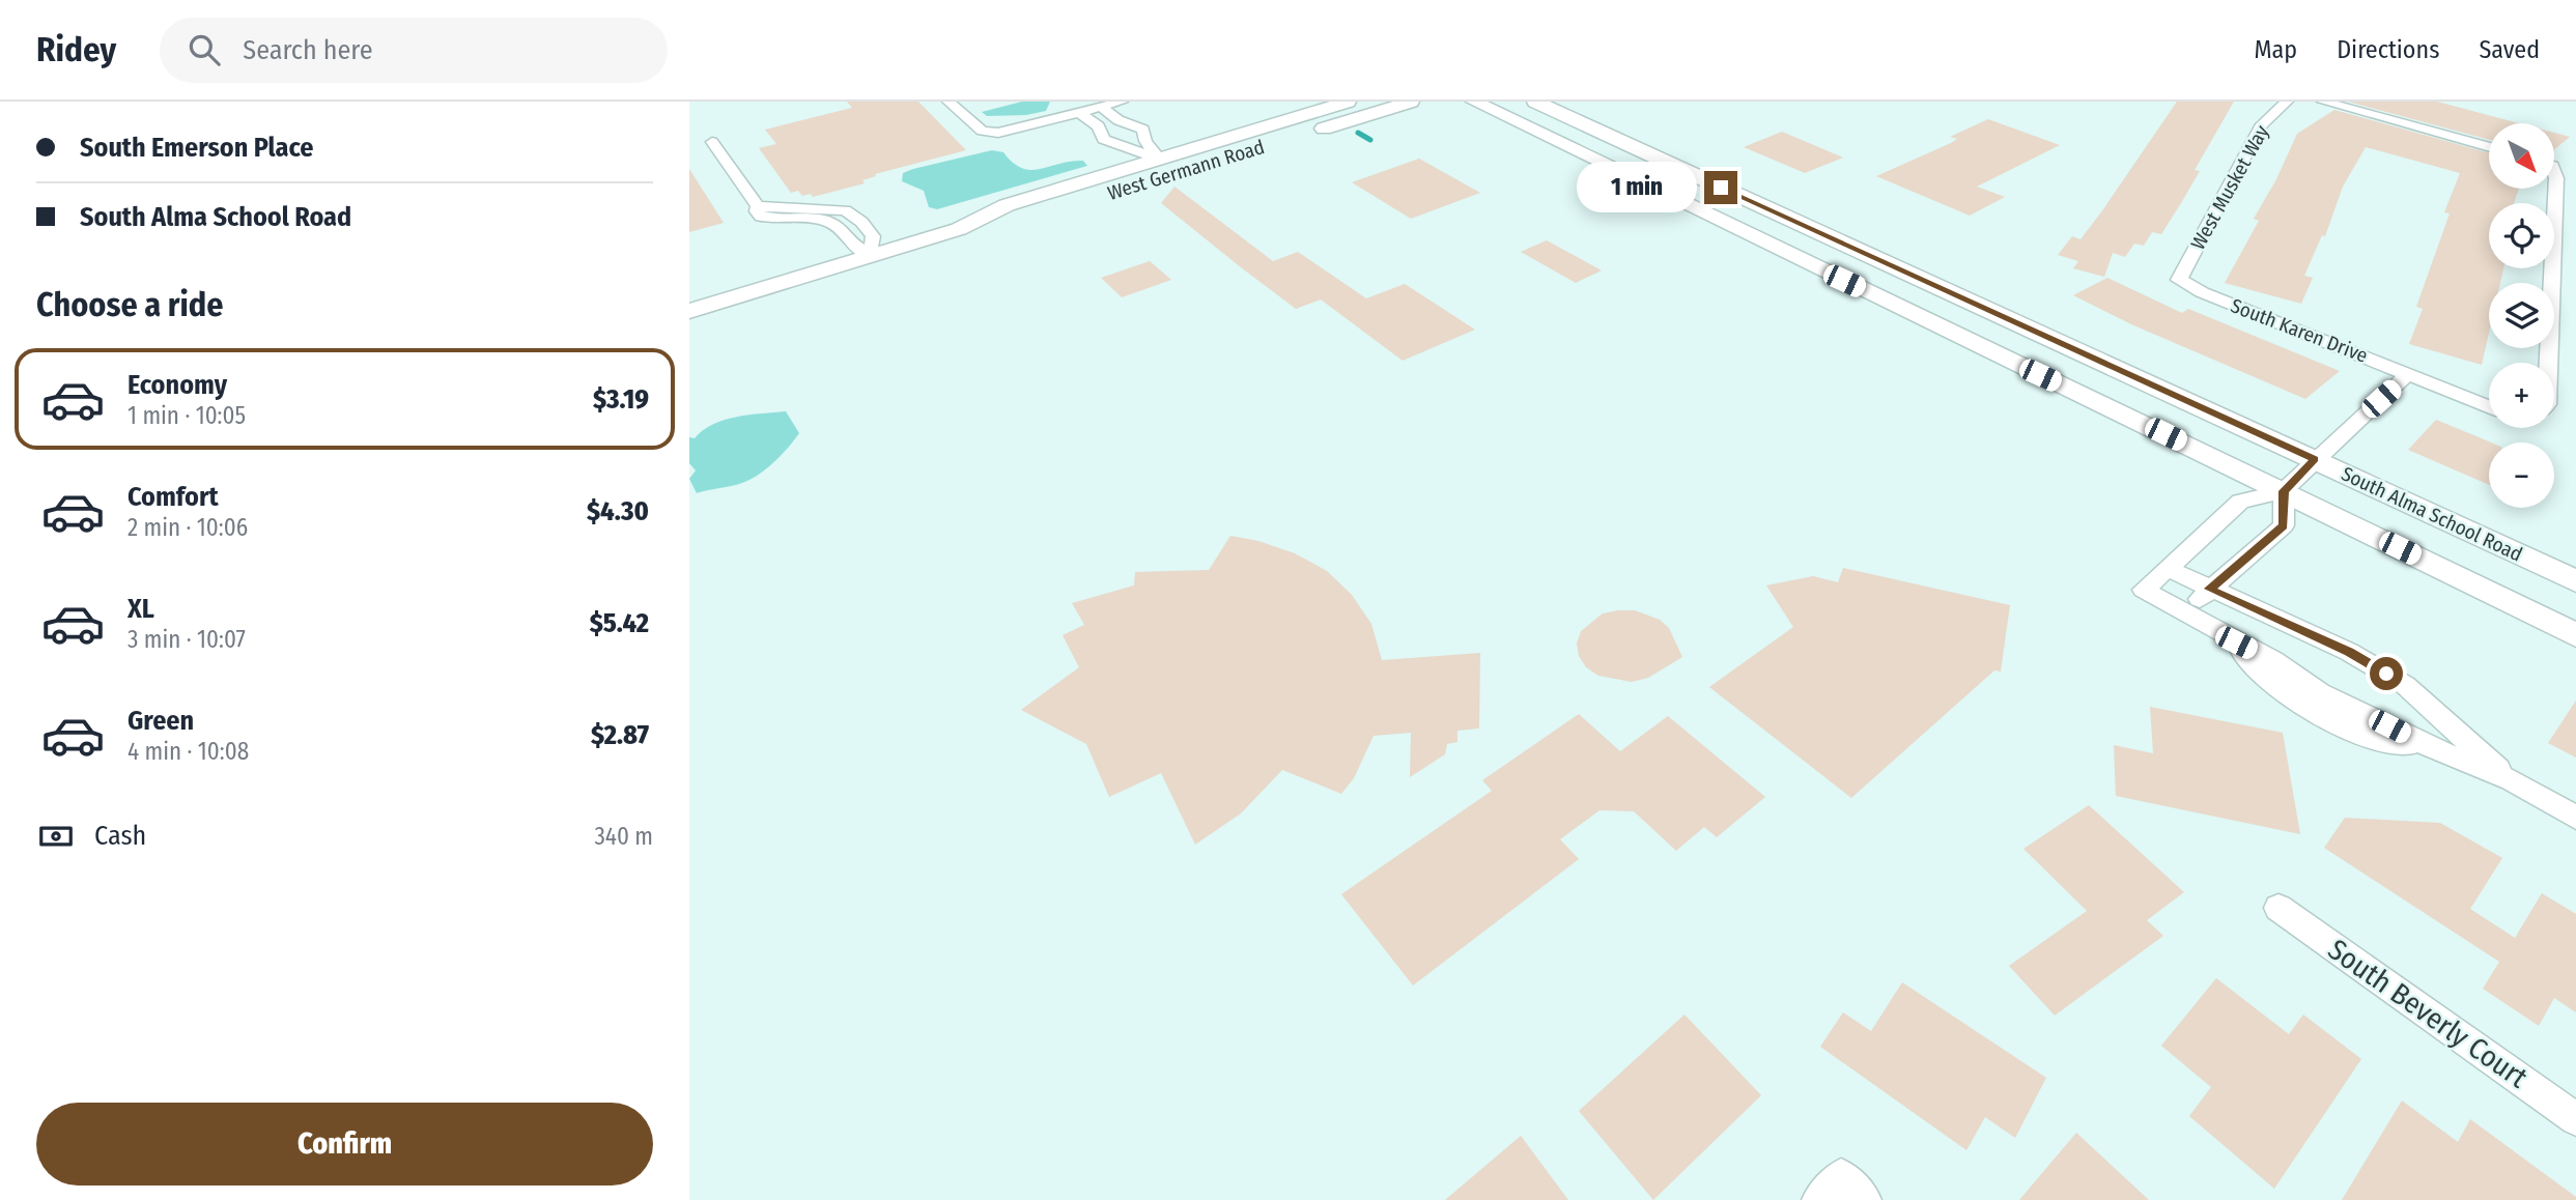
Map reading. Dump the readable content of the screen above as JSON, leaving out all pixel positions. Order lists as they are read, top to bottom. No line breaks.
{"streets":{"main road":["West Germann Road","South Alma School Road"],"street":["West Musket Way","South Karen Drive","South Beverly Court"]},"crossings":[["West Musket Way","South Karen Drive"]],"north":"bottom right","page":{"header":"Ridey","search":"Search here","nav":["Map","Directions","Saved"],"banner":["South Emerson Place","South Alma School Road"],"map_buttons":["+","−"],"bubble":"1 min","heading":"Choose a ride","list":[{"name":"Economy","note":"1 min · 10:05","value":"$3.19"},{"name":"Comfort","note":"2 min · 10:06","value":"$4.30"},{"name":"XL","note":"3 min · 10:07","value":"$5.42"},{"name":"Green","note":"4 min · 10:08","value":"$2.87"}],"pay":["Cash","340 m"],"buttons":"Confirm"}}
